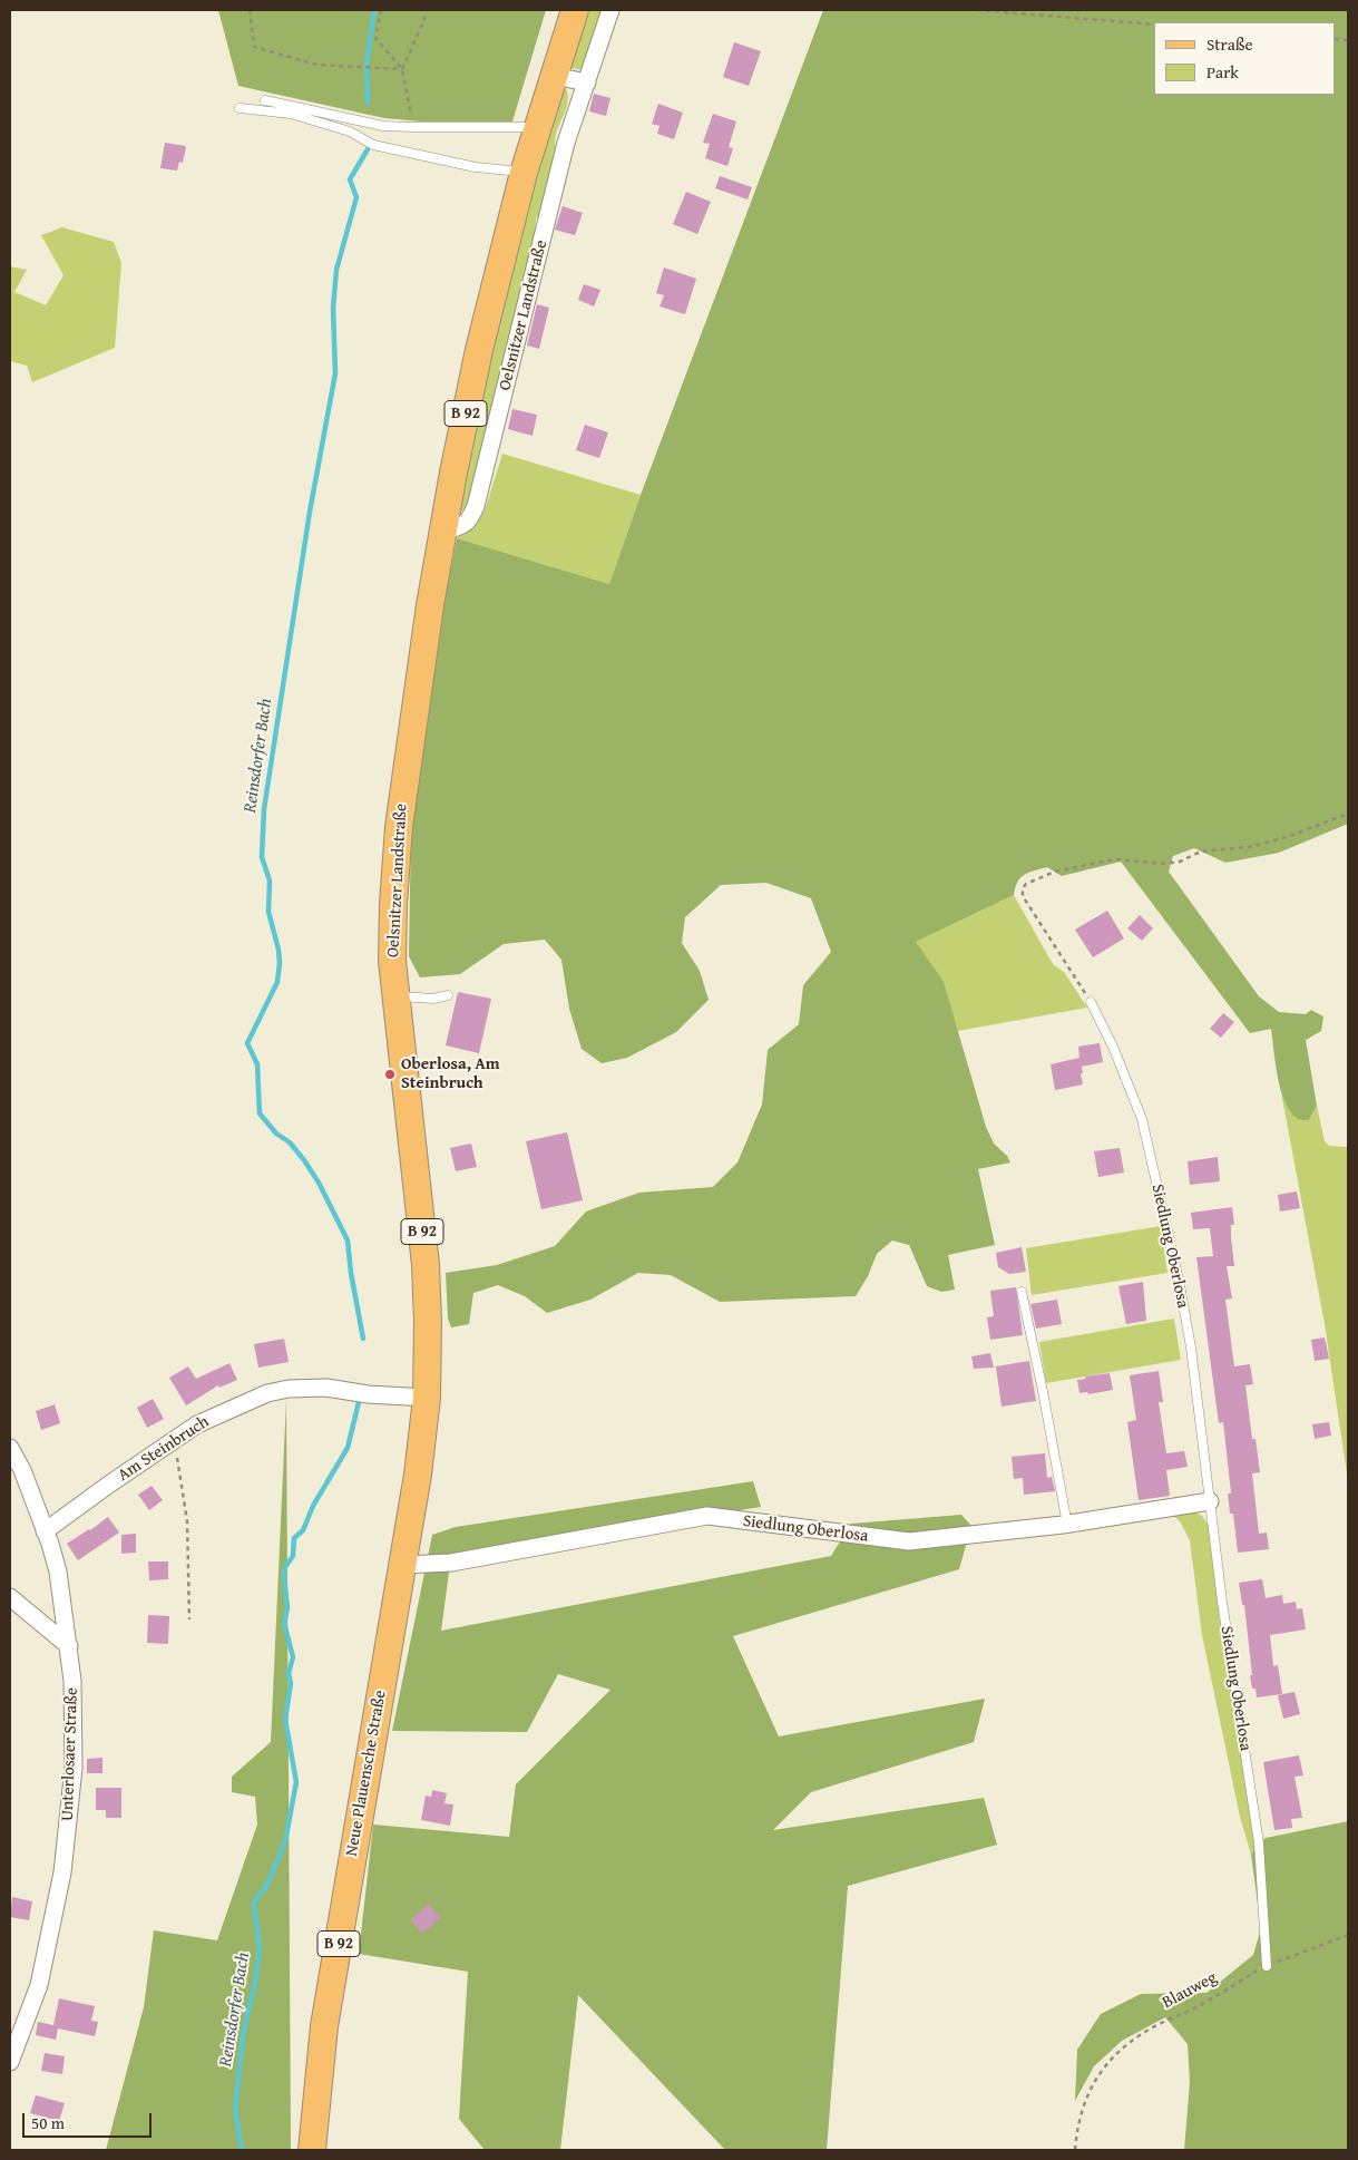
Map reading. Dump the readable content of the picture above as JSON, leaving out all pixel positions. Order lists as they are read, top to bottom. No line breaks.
{"streets":{"main road":["Oelsnitzer Landstraße","B 92","Neue Plauensche Straße"],"street":["Siedlung Oberlosa","Am Steinbruch","Unterlosaer Straße"],"path":["Blauweg"]},"crossings":[["Oelsnitzer Landstraße","Am Steinbruch"],["Oelsnitzer Landstraße","Neue Plauensche Straße"],["Siedlung Oberlosa","Neue Plauensche Straße"],["Siedlung Oberlosa","Blauweg"],["Am Steinbruch","Unterlosaer Straße"],["Am Steinbruch","Neue Plauensche Straße"]],"water":["Reinsdorfer Bach"],"places":["Oberlosa, Am Steinbruch"],"legend":["Straße","Park"],"scale_bar":"50 m"}
